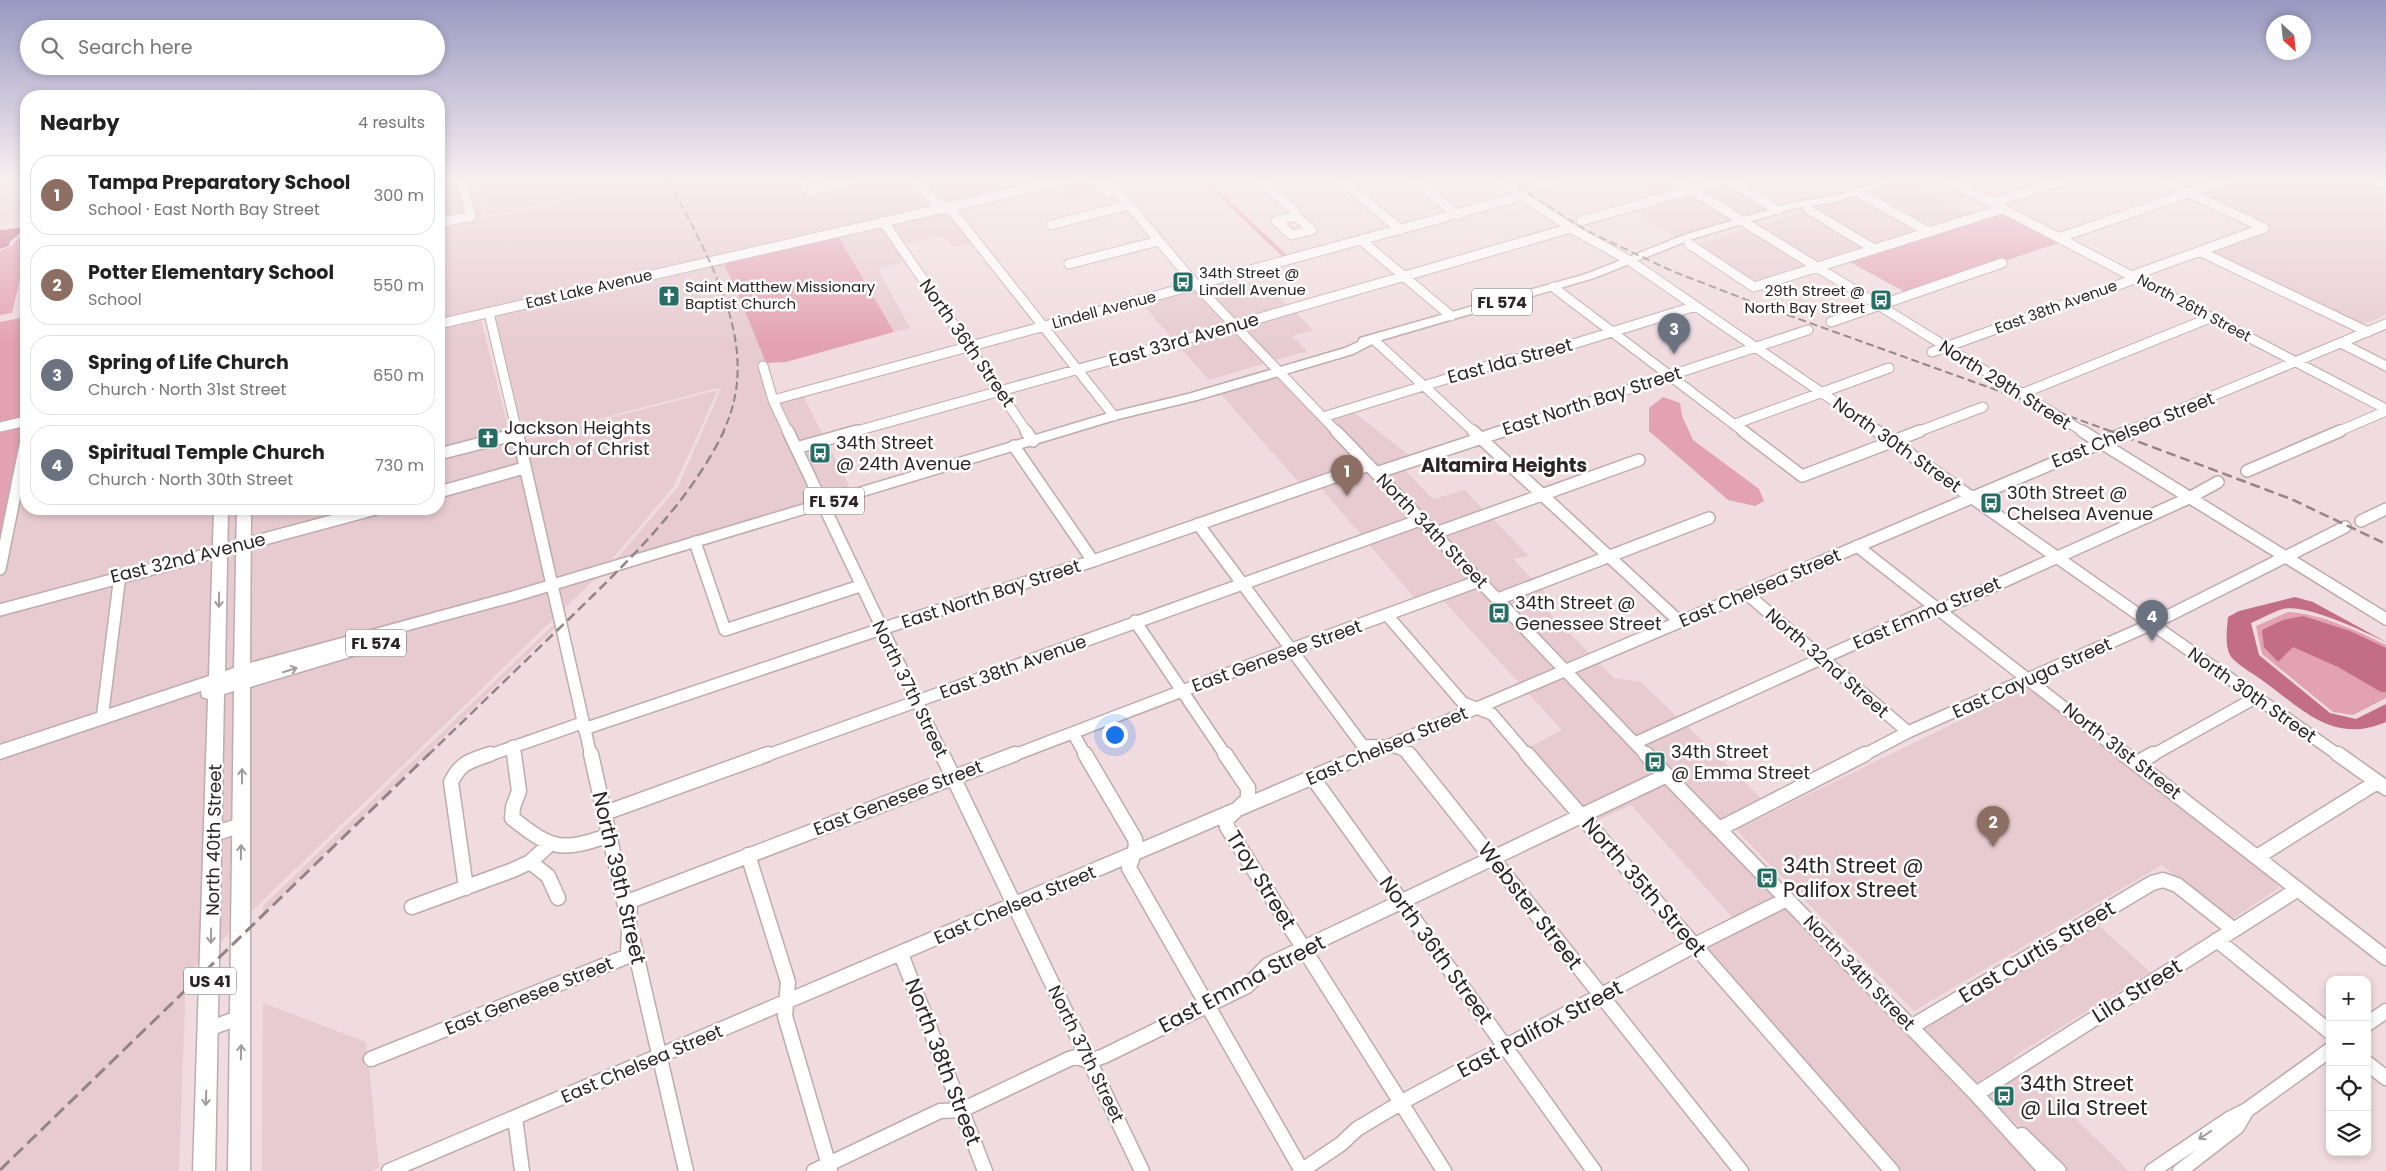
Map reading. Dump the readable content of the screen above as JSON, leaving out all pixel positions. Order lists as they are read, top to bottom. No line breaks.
{"streets":{"main road":["FL 574","North 40th Street","US 41"],"street":["East Lake Avenue","East 38th Avenue","North 26th Street","Lindell Avenue","East 33rd Avenue","North 36th Street","East Ida Street","North 29th Street","East North Bay Street","East Chelsea Street","North 30th Street","North 34th Street","East 32nd Avenue","East Emma Street","East Genesee Street","North 32nd Street","East Cayuga Street","North 37th Street","North 31st Street","North 39th Street","Troy Street","North 35th Street","Webster Street","East Curtis Street","Lila Street","East Palifox Street","North 38th Street"]},"crossings":[["FL 574","North 36th Street"],["FL 574","North 30th Street"],["FL 574","North 34th Street"],["FL 574","North 37th Street"],["FL 574","North 40th Street"],["FL 574","North 39th Street"],["East 38th Avenue","North 26th Street"],["East 38th Avenue","North 29th Street"],["East 38th Avenue","North 34th Street"],["East 38th Avenue","North 37th Street"],["East 38th Avenue","North 39th Street"],["East 38th Avenue","Troy Street"],["North 26th Street","East Chelsea Street"],["Lindell Avenue","North 36th Street"],["Lindell Avenue","North 34th Street"],["Lindell Avenue","North 37th Street"],["East 33rd Avenue","North 36th Street"],["East 33rd Avenue","North 34th Street"],["East 33rd Avenue","North 37th Street"],["North 36th Street","East Chelsea Street"],["North 36th Street","East Emma Street"],["North 36th Street","East Palifox Street"],["East Ida Street","North 30th Street"],["East Ida Street","North 34th Street"],["North 29th Street","East Chelsea Street"],["North 29th Street","East Emma Street"],["North 29th Street","East Cayuga Street"],["East North Bay Street","North 30th Street"],["East North Bay Street","North 34th Street"],["East North Bay Street","North 37th Street"],["East North Bay Street","North 39th Street"],["East Chelsea Street","North 30th Street"],["East Chelsea Street","North 34th Street"],["East Chelsea Street","North 32nd Street"],["East Chelsea Street","North 37th Street"],["East Chelsea Street","North 31st Street"],["East Chelsea Street","North 39th Street"],["East Chelsea Street","Troy Street"],["East Chelsea Street","North 35th Street"],["East Chelsea Street","Webster Street"],["East Chelsea Street","North 38th Street"],["North 30th Street","East Emma Street"],["North 30th Street","East Cayuga Street"],["North 34th Street","East Emma Street"],["North 34th Street","East Genesee Street"],["North 34th Street","East Cayuga Street"],["North 34th Street","East Curtis Street"],["North 34th Street","Lila Street"],["North 34th Street","East Palifox Street"],["East 32nd Avenue","North 40th Street"],["East Emma Street","North 32nd Street"],["East Emma Street","North 37th Street"],["East Emma Street","North 31st Street"],["East Emma Street","Troy Street"],["East Emma Street","North 35th Street"],["East Emma Street","Webster Street"],["East Emma Street","North 38th Street"],["East Genesee Street","North 37th Street"],["East Genesee Street","North 39th Street"],["East Genesee Street","Troy Street"],["East Genesee Street","North 35th Street"],["North 32nd Street","East Cayuga Street"],["East Cayuga Street","North 31st Street"],["North 31st Street","Lila Street"],["Troy Street","East Palifox Street"],["North 35th Street","East Palifox Street"],["Webster Street","East Palifox Street"],["East Curtis Street","Lila Street"]],"districts":["Altamira Heights"],"places":{"bus stop":["34th Street @ Lindell Avenue","29th Street @ North Bay Street","34th Street @ 24th Avenue","30th Street @ Chelsea Avenue","34th Street @ Genessee Street","34th Street @ Emma Street","34th Street @ Palifox Street","34th Street @ Lila Street"],"church":["Saint Matthew Missionary Baptist Church","Jackson Heights Church of Christ"]},"north":"bottom right","page":{"search":"Search here","heading":["Nearby","4 results"],"list":[{"mark":"1","name":"Tampa Preparatory School","note":"School · East North Bay Street","value":"300 m"},{"mark":"2","name":"Potter Elementary School","note":"School","value":"550 m"},{"mark":"3","name":"Spring of Life Church","note":"Church · North 31st Street","value":"650 m"},{"mark":"4","name":"Spiritual Temple Church","note":"Church · North 30th Street","value":"730 m"}],"pins":["3","1","4","2"],"map_buttons":["+","−"]}}
